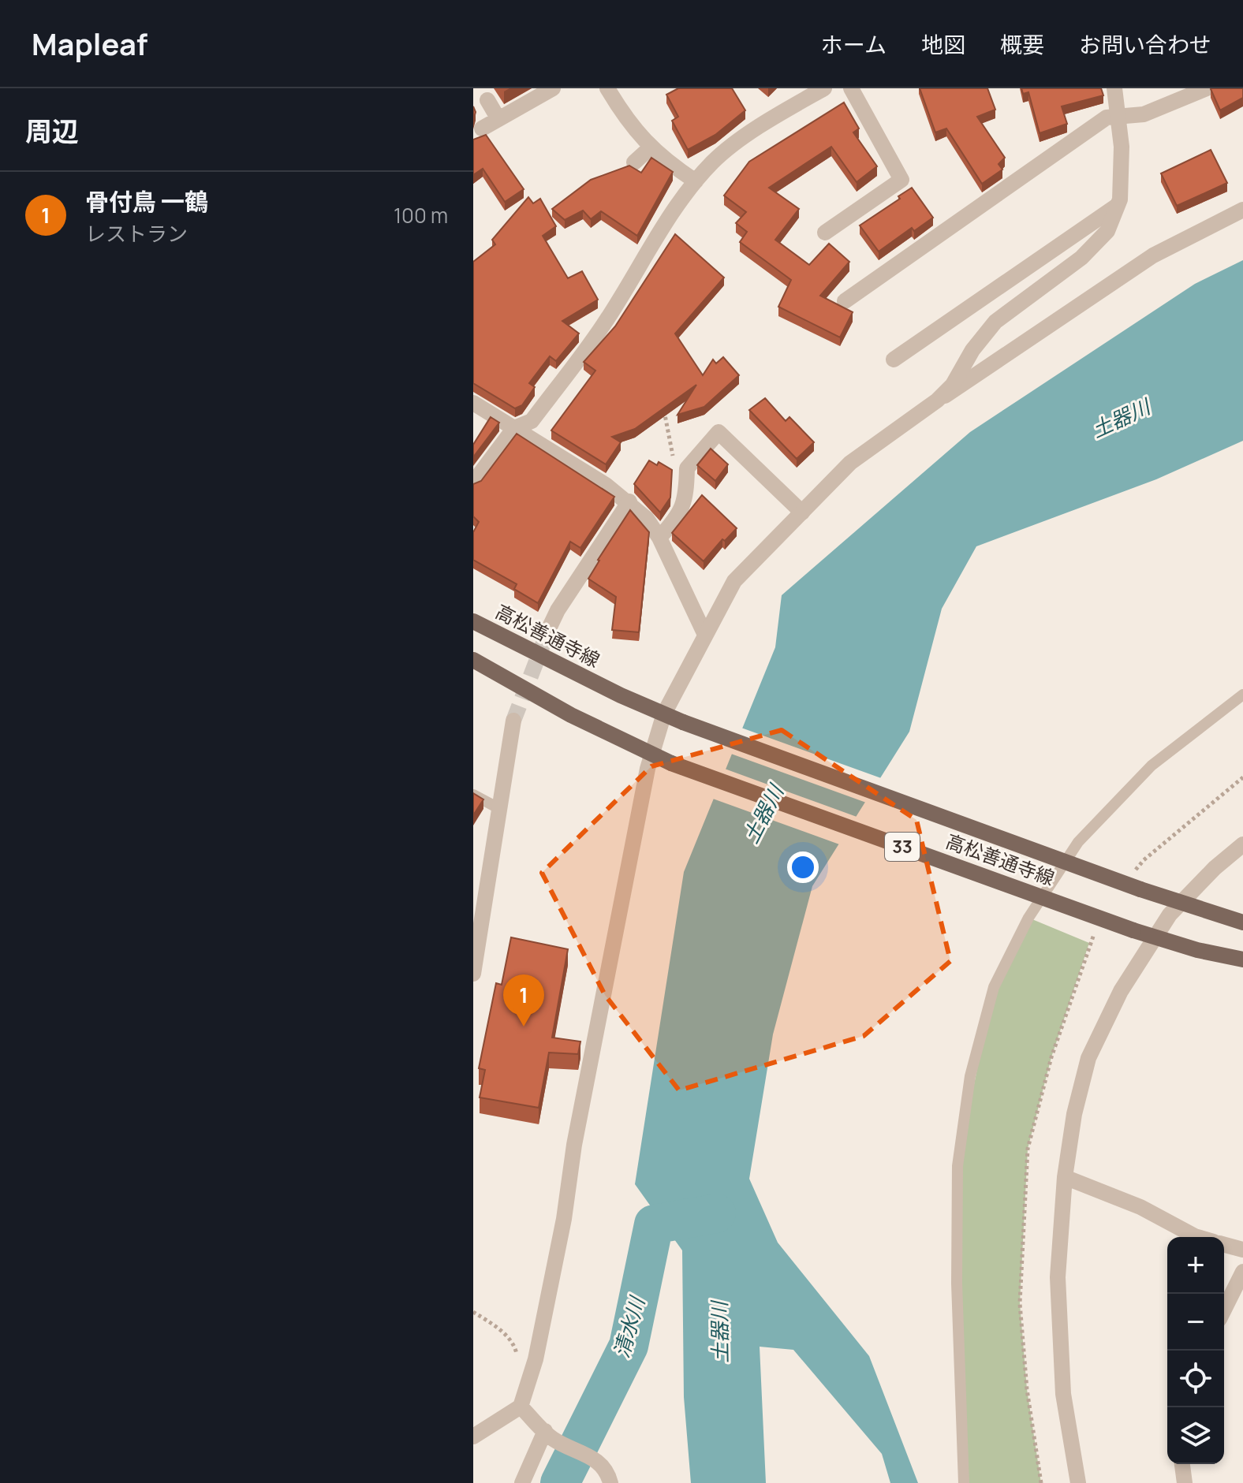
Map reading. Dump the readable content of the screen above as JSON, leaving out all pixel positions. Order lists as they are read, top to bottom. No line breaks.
{"streets":{"main road":["高松善通寺線","33"]},"water":["土器川","清水川"],"page":{"header":"Mapleaf","nav":["ホーム","地図","概要","お問い合わせ"],"heading":"周辺","list":[{"mark":"1","name":"骨付鳥 一鶴","note":"レストラン","value":"100 m"}],"pins":"1","map_buttons":["+","−"]}}
